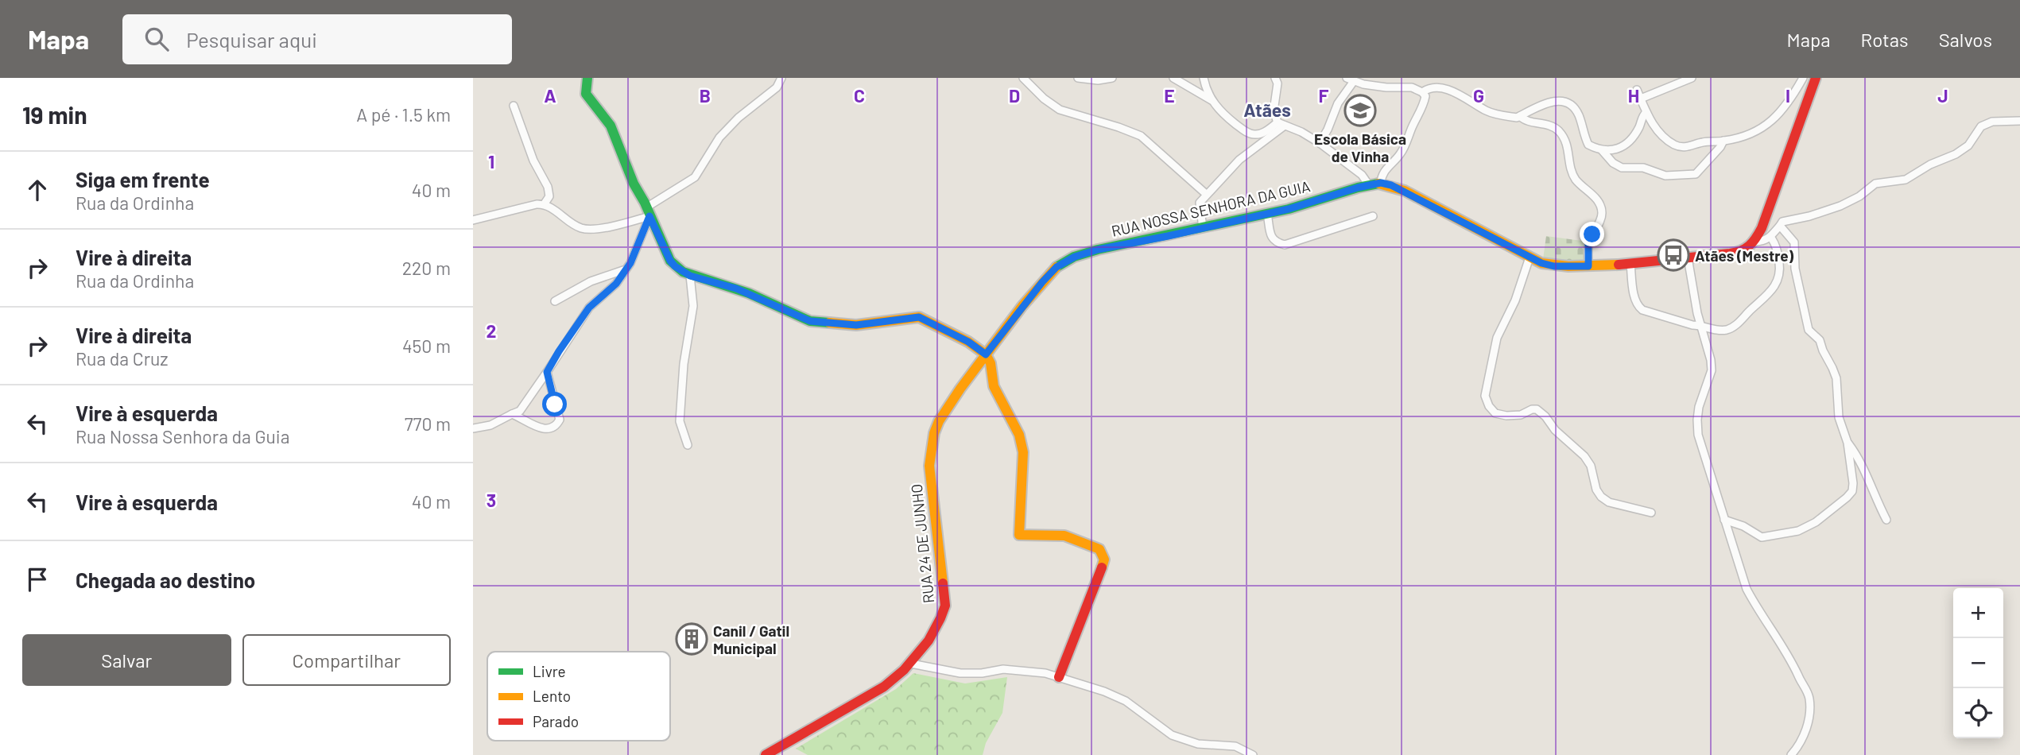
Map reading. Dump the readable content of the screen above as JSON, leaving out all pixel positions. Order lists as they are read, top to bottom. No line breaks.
{"streets":{"main road":["RUA NOSSA SENHORA DA GUIA","RUA 24 DE JUNHO"]},"crossings":[["RUA NOSSA SENHORA DA GUIA","RUA 24 DE JUNHO"]],"districts":["Atães"],"places":{"school or university":["Escola Básica de Vinha"],"bus stop":["Atães (Mestre)"],"building":["Canil / Gatil Municipal"]},"legend":["Livre","Lento","Parado"],"page":{"header":"Mapa","search":"Pesquisar aqui","nav":["Mapa","Rotas","Salvos"],"heading":["19 min","A pé · 1.5 km"],"list":[["Siga em frente","Rua da Ordinha","40 m"],["Vire à direita","Rua da Ordinha","220 m"],["Vire à direita","Rua da Cruz","450 m"],["Vire à esquerda","Rua Nossa Senhora da Guia","770 m"],["Vire à esquerda","40 m"],"Chegada ao destino"],"map_buttons":["+","−"],"buttons":["Salvar","Compartilhar"]},"grid":{"columns":["A","B","C","D","E","F","G","H","I","J"],"rows":["1","2","3"]}}
